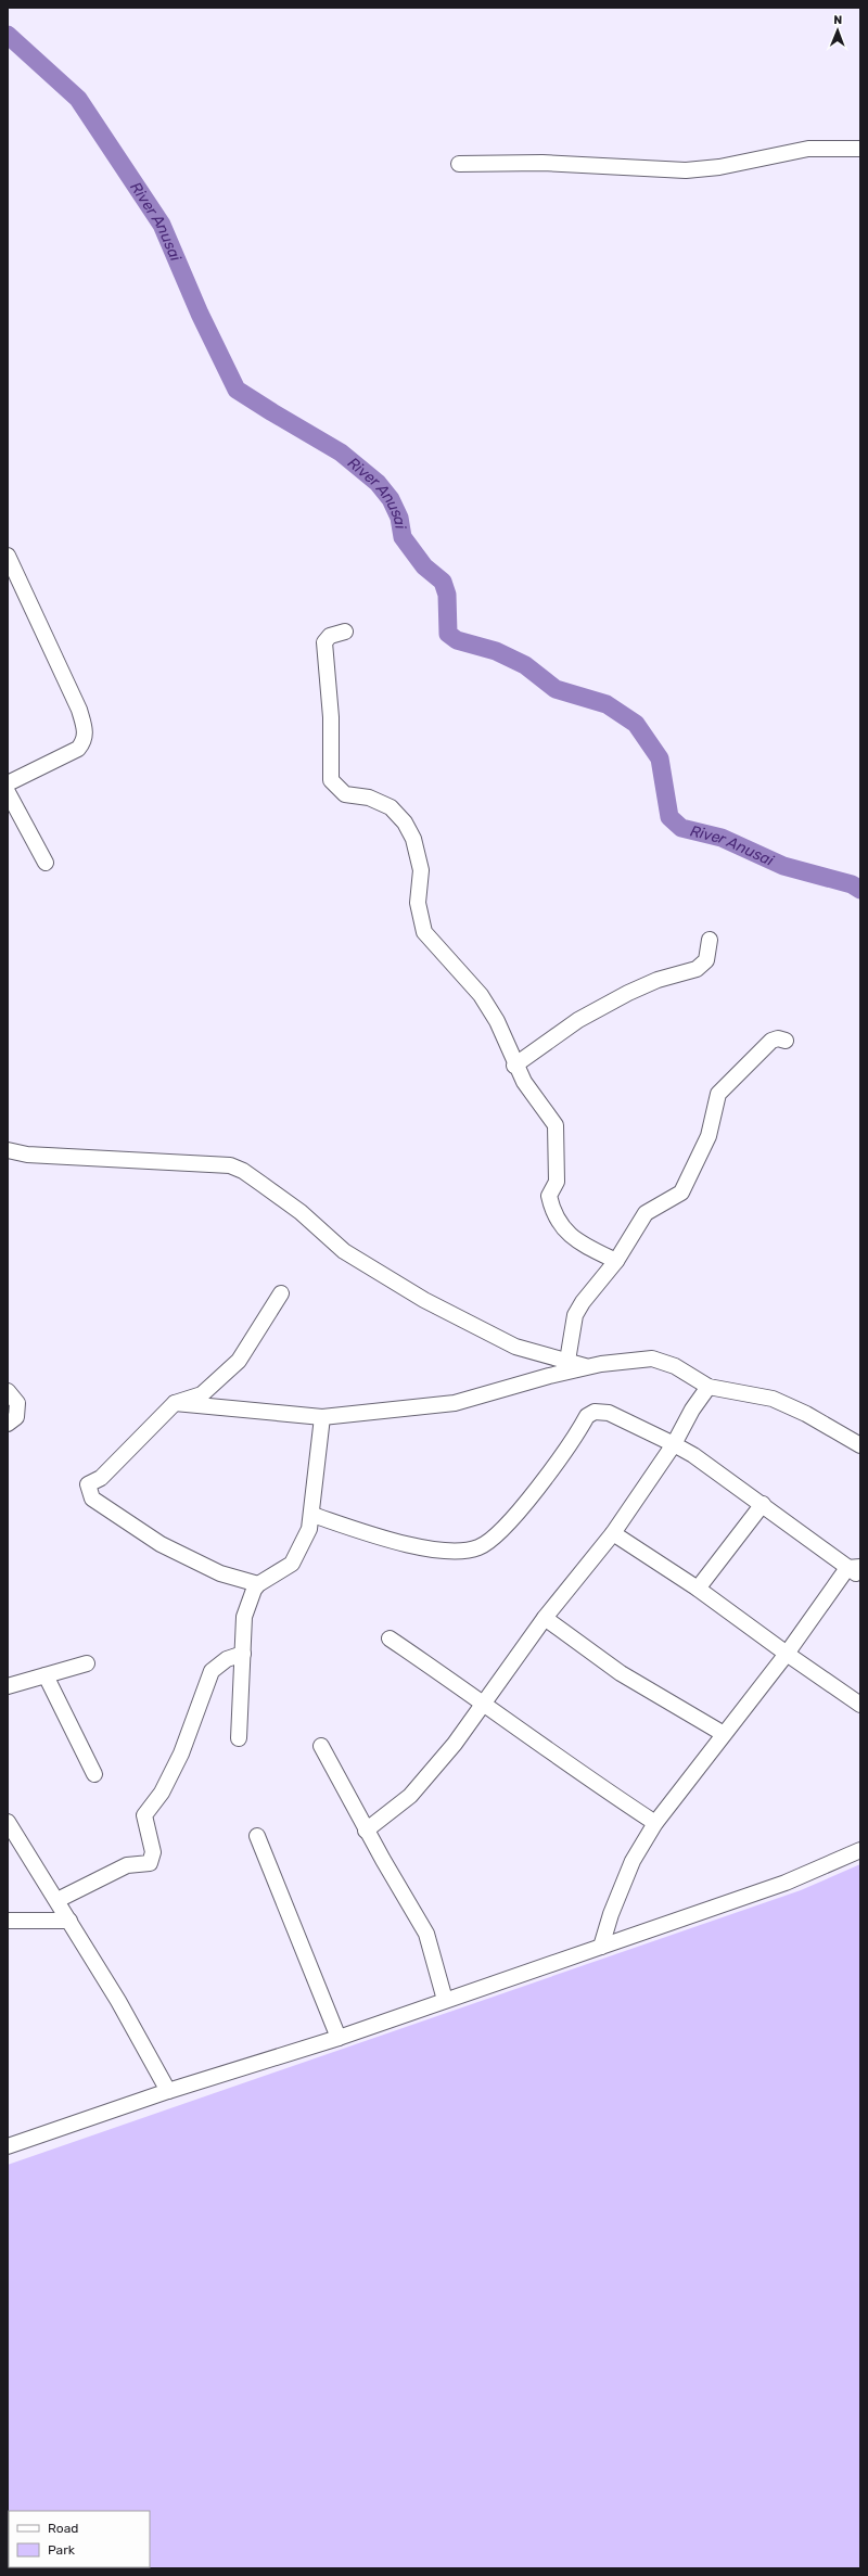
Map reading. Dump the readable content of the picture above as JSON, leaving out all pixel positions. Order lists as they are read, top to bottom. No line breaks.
{"water":["River Anusai"],"legend":["Road","Park"],"north":"top"}
